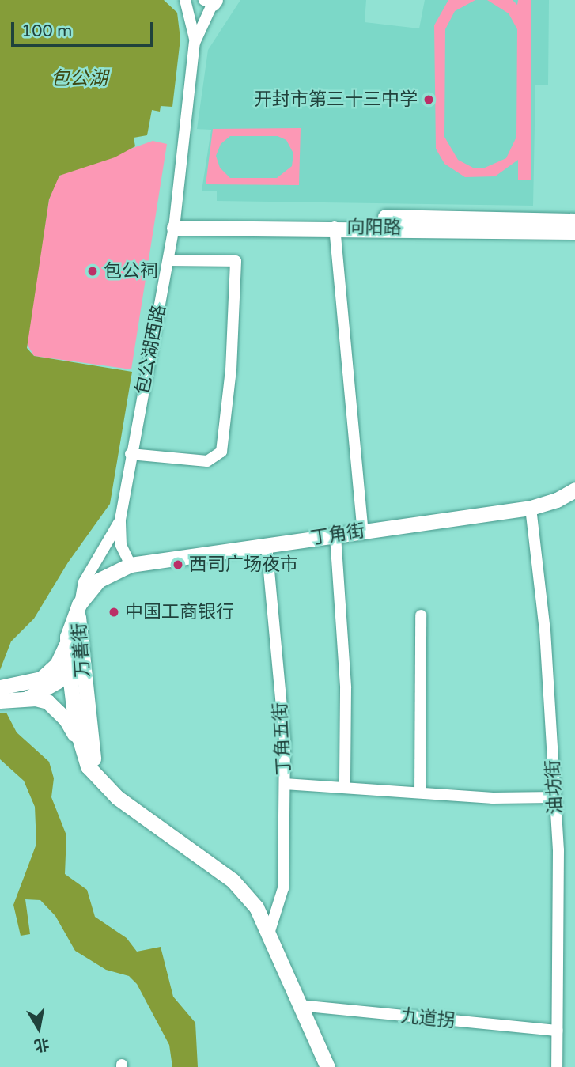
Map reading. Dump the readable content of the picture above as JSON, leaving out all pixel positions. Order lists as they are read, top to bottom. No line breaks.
{"streets":{"street":["向阳路","包公湖西路","丁角街","万善街","丁角五街","油坊街","九道拐"]},"crossings":[["向阳路","包公湖西路"],["包公湖西路","丁角街"],["丁角街","万善街"],["丁角街","丁角五街"],["丁角街","油坊街"],["万善街","丁角五街"],["万善街","九道拐"],["油坊街","九道拐"]],"water":["包公湖"],"places":["开封市第三十三中学","包公祠","西司广场夜市","中国工商银行"],"scale_bar":"100 m","north":"bottom"}
